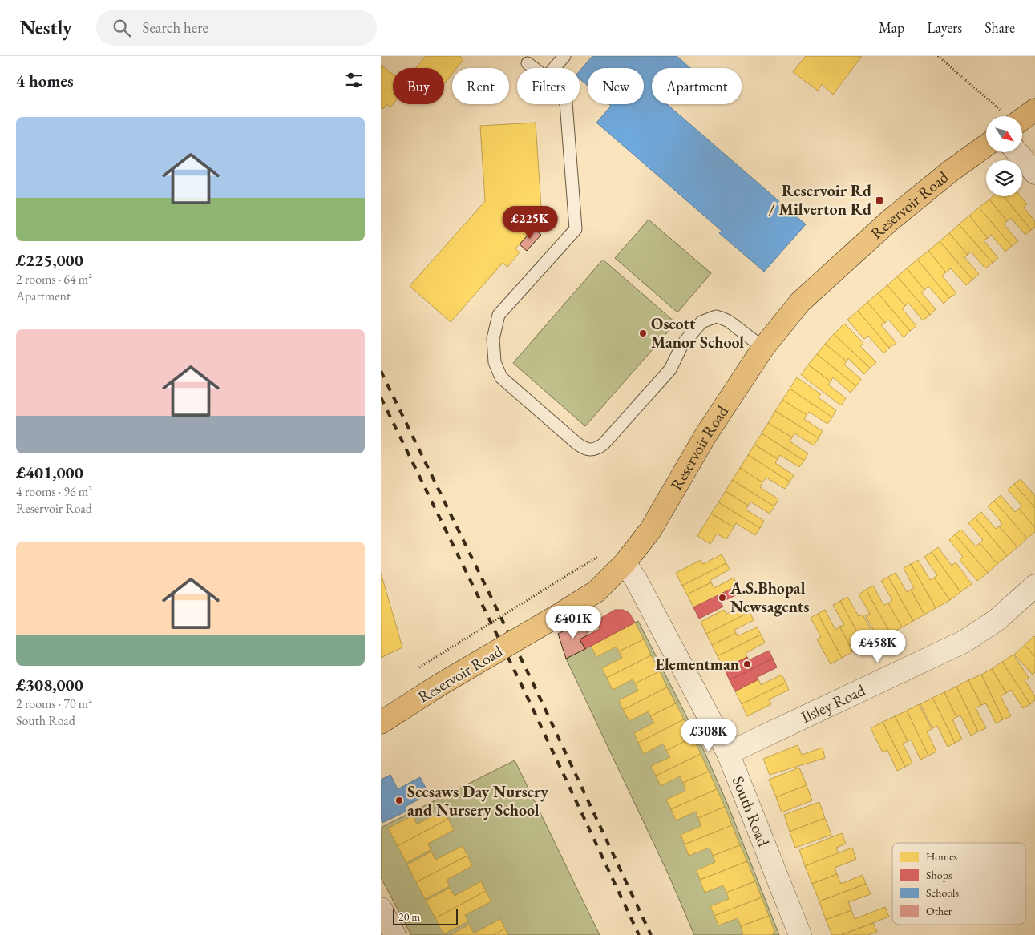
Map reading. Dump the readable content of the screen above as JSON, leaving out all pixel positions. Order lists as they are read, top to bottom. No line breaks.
{"streets":{"main road":["Reservoir Road"],"street":["Ilsley Road","South Road"]},"crossings":[["Reservoir Road","South Road"],["Ilsley Road","South Road"]],"places":{"transit":["Reservoir Rd / Milverton Rd"],"other":["Oscott Manor School","A.S.Bhopal Newsagents","Elementman","Seesaws Day Nursery and Nursery School"]},"legend":["Homes","Shops","Schools","Other"],"scale_bar":"20 m","north":"bottom right","page":{"header":"Nestly","search":"Search here","nav":["Map","Layers","Share"],"heading":"4 homes","chip":["Buy","Rent","Filters","New","Apartment"],"list":[{"name":"£225,000","note":"2 rooms · 64 m² · Apartment"},{"name":"£401,000","note":"4 rooms · 96 m² · Reservoir Road"},{"name":"£308,000","note":"2 rooms · 70 m² · South Road"}],"price":["£225K","£401K","£458K","£308K"],"scale":"20 m"}}
